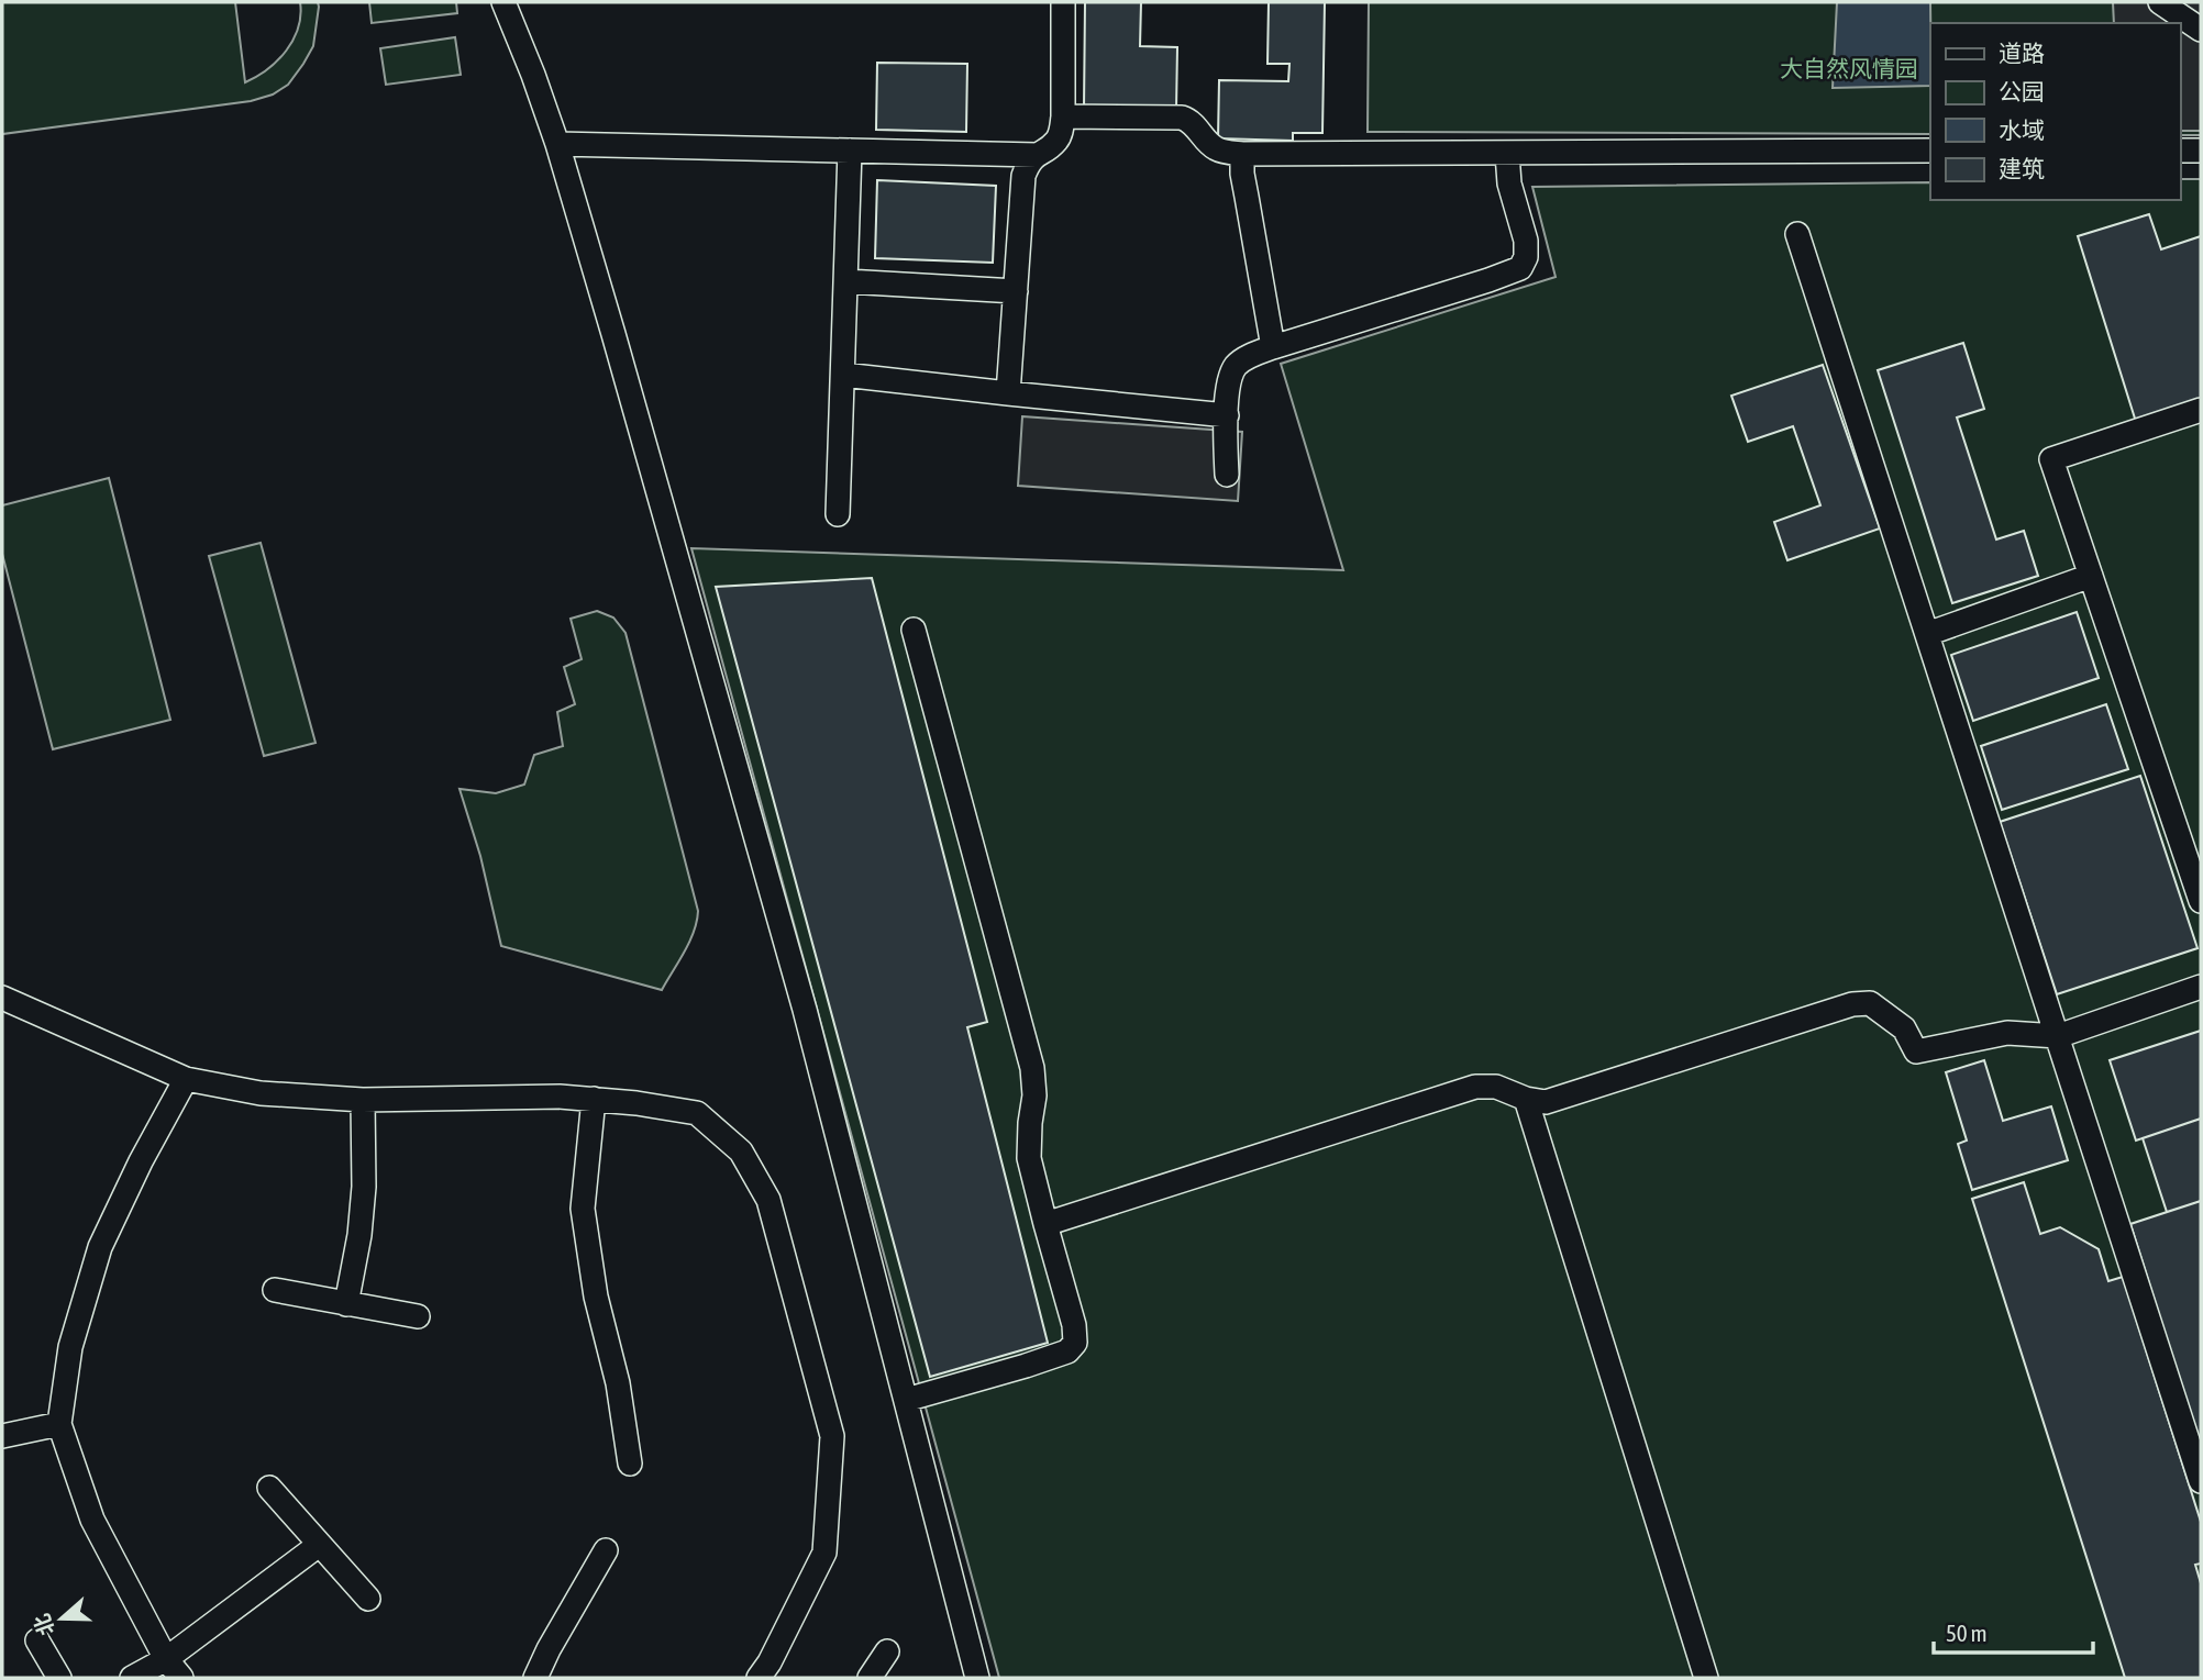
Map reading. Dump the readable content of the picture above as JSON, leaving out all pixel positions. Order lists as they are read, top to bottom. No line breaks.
{"parks":["大自然风情园"],"legend":["道路","公园","水域","建筑"],"scale_bar":"50 m","north":"left"}
